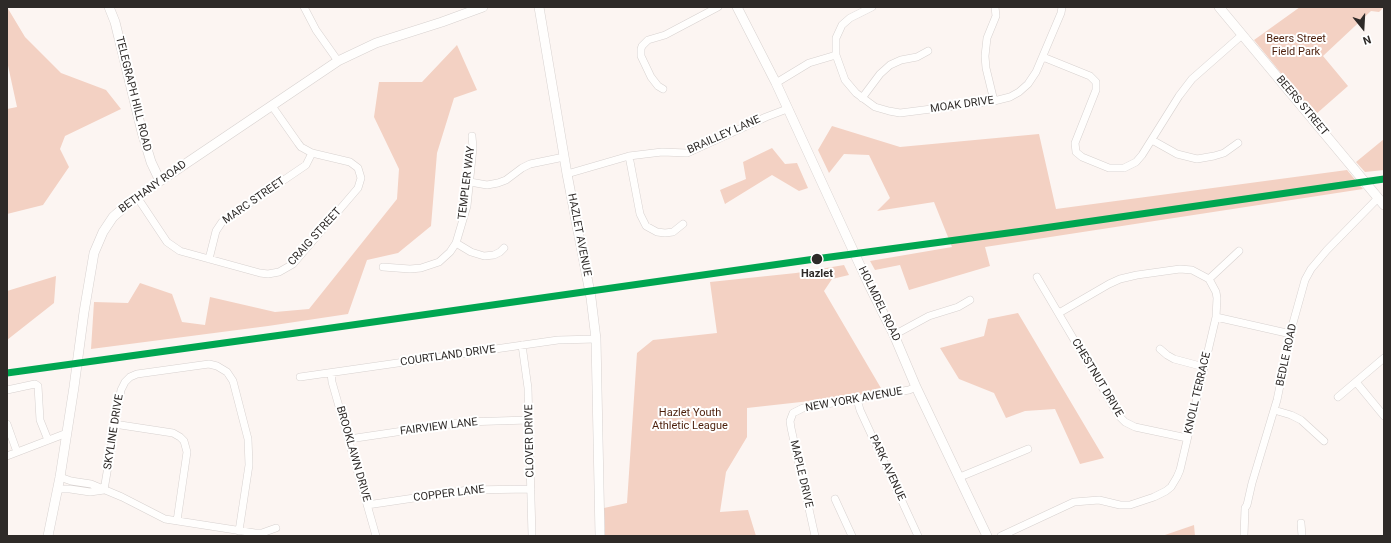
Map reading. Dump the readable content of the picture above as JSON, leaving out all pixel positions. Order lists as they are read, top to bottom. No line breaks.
{"streets":{"street":["TELEGRAPH HILL ROAD","MOAK DRIVE","BEERS STREET","BRAILLEY LANE","TEMPLER WAY","BETHANY ROAD","MARC STREET","HAZLET AVENUE","CRAIG STREET","HOLMDEL ROAD","BEDLE ROAD","COURTLAND DRIVE","CHESTNUT DRIVE","KNOLL TERRACE","NEW YORK AVENUE","FAIRVIEW LANE","SKYLINE DRIVE","CLOVER DRIVE","BROOKLAWN DRIVE","PARK AVENUE","MAPLE DRIVE","COPPER LANE"]},"crossings":[["TELEGRAPH HILL ROAD","BETHANY ROAD"],["BEERS STREET","BEDLE ROAD"],["BRAILLEY LANE","HAZLET AVENUE"],["BRAILLEY LANE","HOLMDEL ROAD"],["BETHANY ROAD","CRAIG STREET"],["MARC STREET","CRAIG STREET"],["HAZLET AVENUE","COURTLAND DRIVE"],["HOLMDEL ROAD","NEW YORK AVENUE"],["COURTLAND DRIVE","CLOVER DRIVE"],["COURTLAND DRIVE","BROOKLAWN DRIVE"],["CHESTNUT DRIVE","KNOLL TERRACE"],["NEW YORK AVENUE","PARK AVENUE"],["NEW YORK AVENUE","MAPLE DRIVE"],["FAIRVIEW LANE","CLOVER DRIVE"],["FAIRVIEW LANE","BROOKLAWN DRIVE"],["CLOVER DRIVE","COPPER LANE"],["BROOKLAWN DRIVE","COPPER LANE"]],"parks":["Beers Street Field Park","Hazlet Youth Athletic League"],"places":["Hazlet"],"north":"bottom"}
